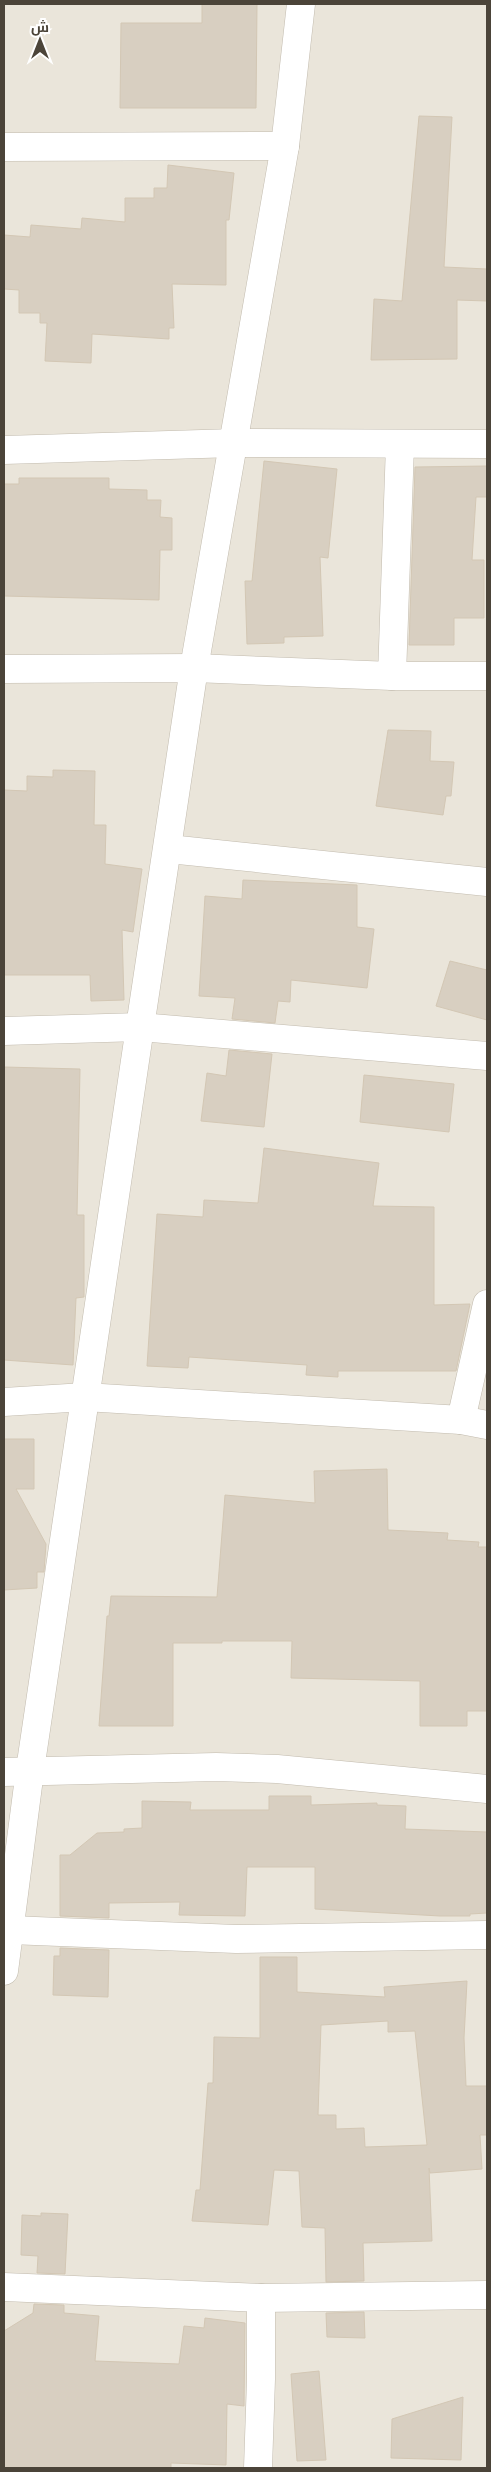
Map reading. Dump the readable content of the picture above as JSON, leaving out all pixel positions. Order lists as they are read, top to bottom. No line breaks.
{"north":"top"}
